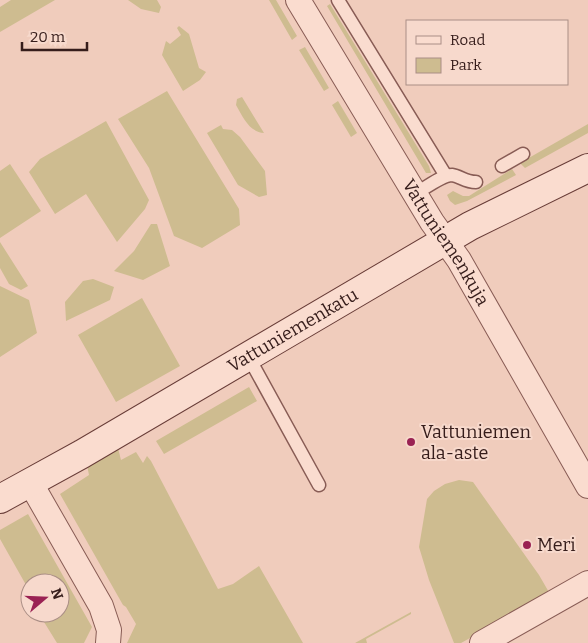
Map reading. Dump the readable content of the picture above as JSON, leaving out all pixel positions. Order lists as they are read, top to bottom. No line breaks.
{"streets":{"street":["Vattuniemenkuja","Vattuniemenkatu"]},"crossings":[["Vattuniemenkuja","Vattuniemenkatu"]],"places":["Vattuniemen ala-aste","Meri"],"legend":["Road","Park"],"scale_bar":"20 m","north":"right"}
